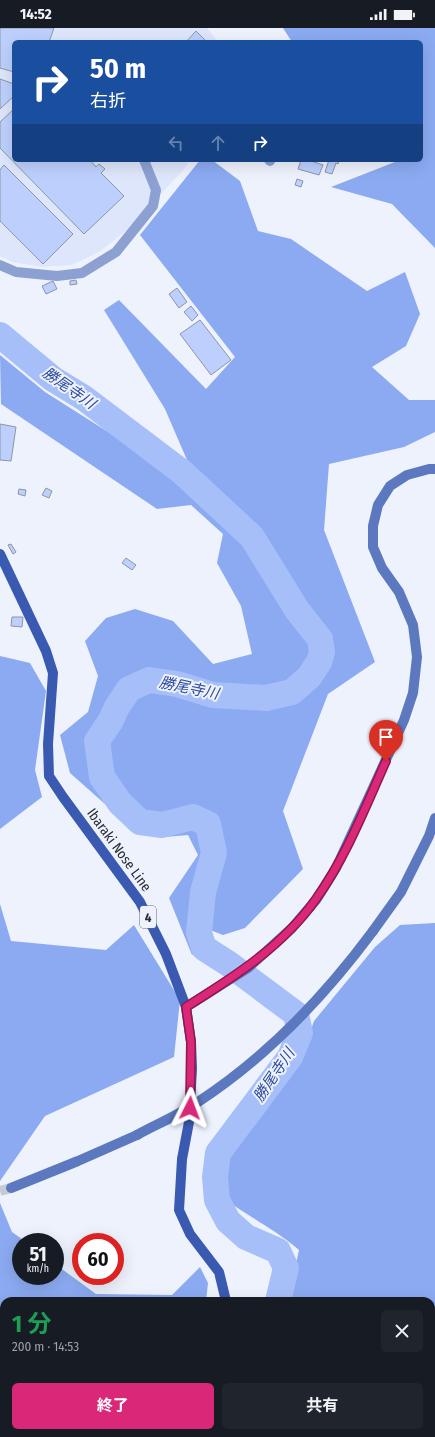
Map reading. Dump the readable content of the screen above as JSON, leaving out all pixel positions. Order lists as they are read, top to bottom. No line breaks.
{"streets":{"main road":["Ibaraki Nose Line","4"]},"water":["勝尾寺川"],"page":{"status":"14:52","turn":["50 m","右折"],"speed":"51 km/h","limit":"60","heading":["1 分","200 m · 14:53"],"buttons":["終了","共有"]}}
